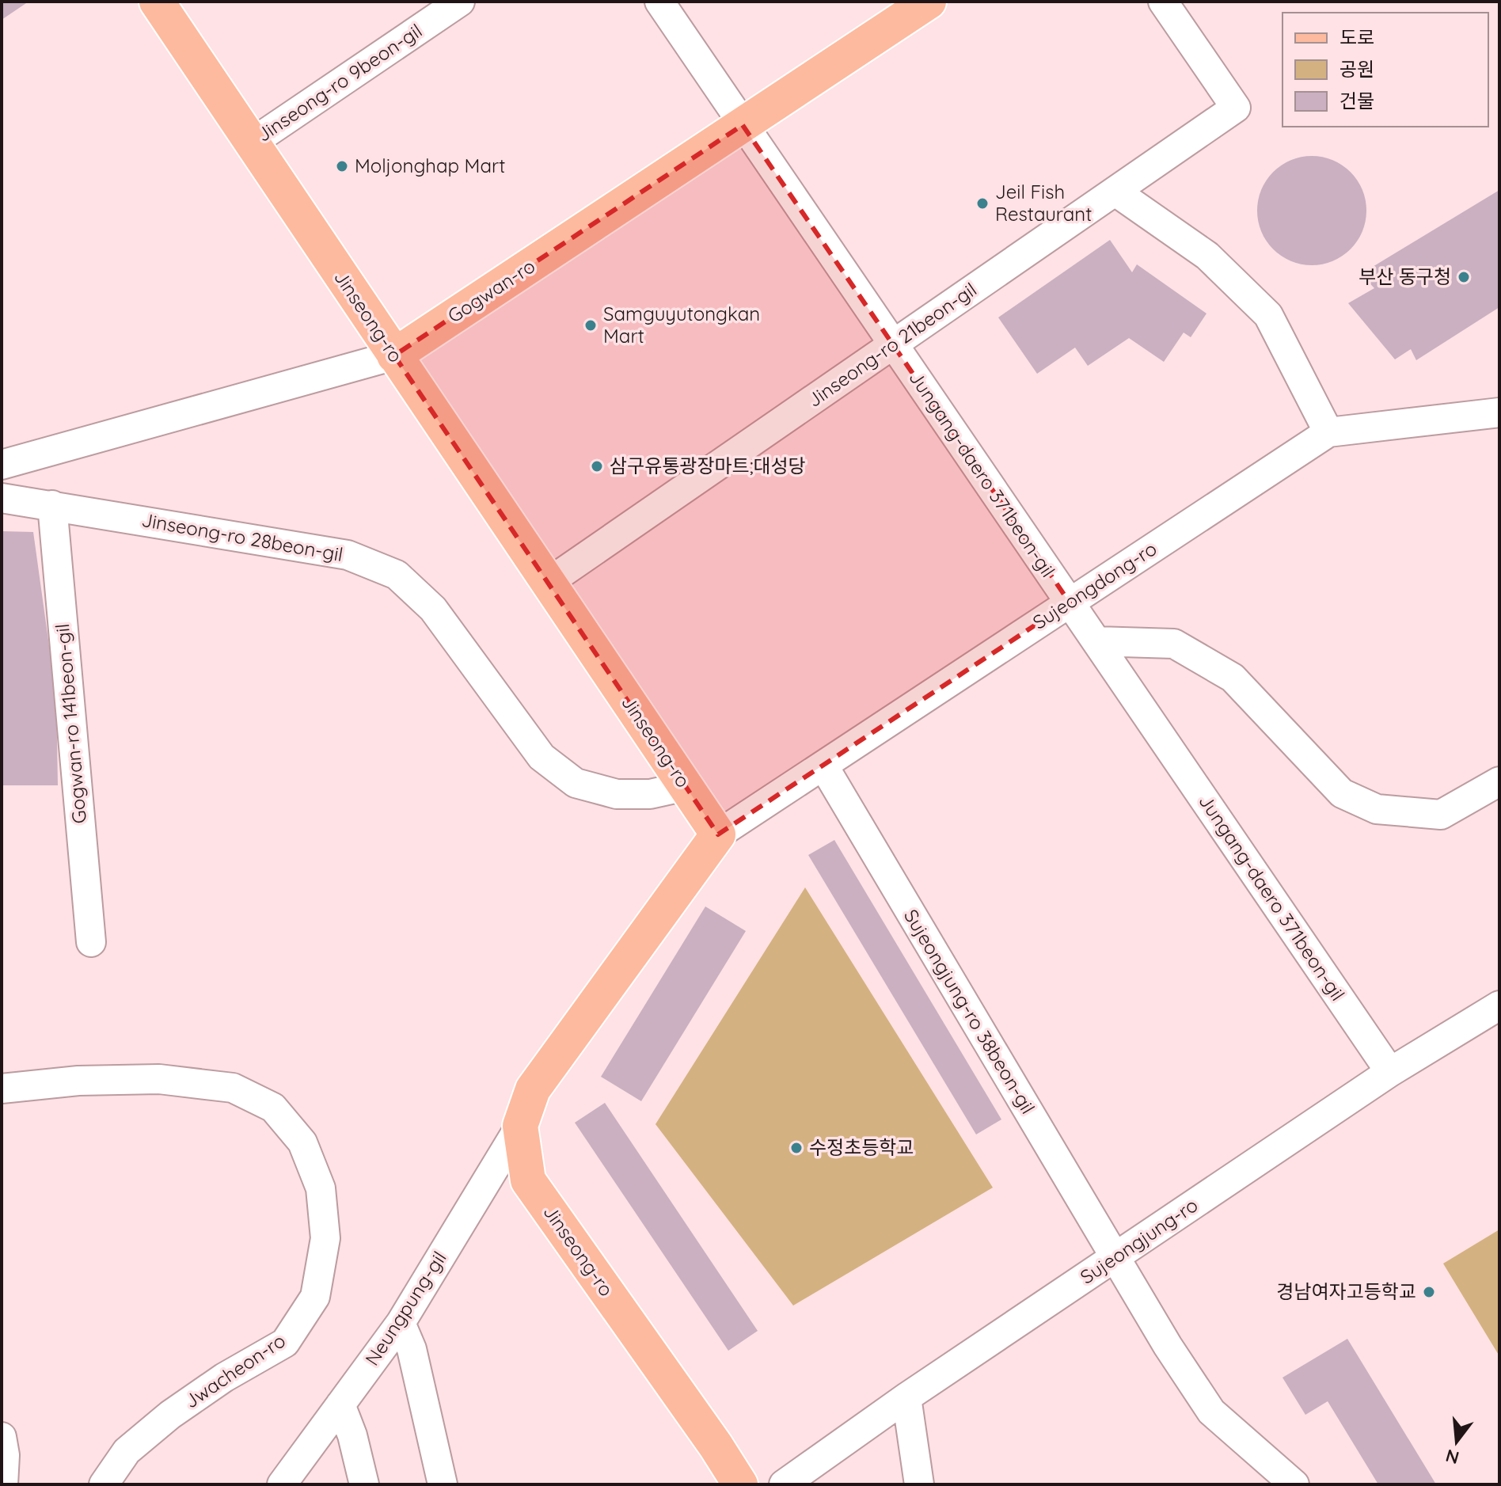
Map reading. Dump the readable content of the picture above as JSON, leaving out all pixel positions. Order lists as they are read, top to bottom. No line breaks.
{"streets":{"main road":["Gogwan-ro","Jinseong-ro"],"street":["Jinseong-ro 9beon-gil","Jinseong-ro 21beon-gil","Jungang-daero 371beon-gil","Jinseong-ro 28beon-gil","Sujeongdong-ro","Gogwan-ro 141beon-gil","Sujeongjung-ro 38beon-gil","Sujeongjung-ro","Neungpung-gil","Jwacheon-ro"]},"crossings":[["Jinseong-ro 9beon-gil","Jinseong-ro"],["Gogwan-ro","Jinseong-ro"],["Gogwan-ro","Jungang-daero 371beon-gil"],["Jinseong-ro","Jinseong-ro 21beon-gil"],["Jinseong-ro","Jinseong-ro 28beon-gil"],["Jinseong-ro","Sujeongdong-ro"],["Jinseong-ro","Neungpung-gil"],["Jinseong-ro 21beon-gil","Jungang-daero 371beon-gil"],["Jungang-daero 371beon-gil","Sujeongdong-ro"],["Jungang-daero 371beon-gil","Sujeongjung-ro"],["Jinseong-ro 28beon-gil","Gogwan-ro 141beon-gil"],["Sujeongdong-ro","Sujeongjung-ro 38beon-gil"],["Sujeongjung-ro 38beon-gil","Sujeongjung-ro"]],"places":["Moljonghap Mart","Jeil Fish Restaurant","부산 동구청","Samguyutongkan Mart","삼구유통광장마트;대성당","수정초등학교","경남여자고등학교"],"legend":["도로","공원","건물"],"north":"bottom"}
